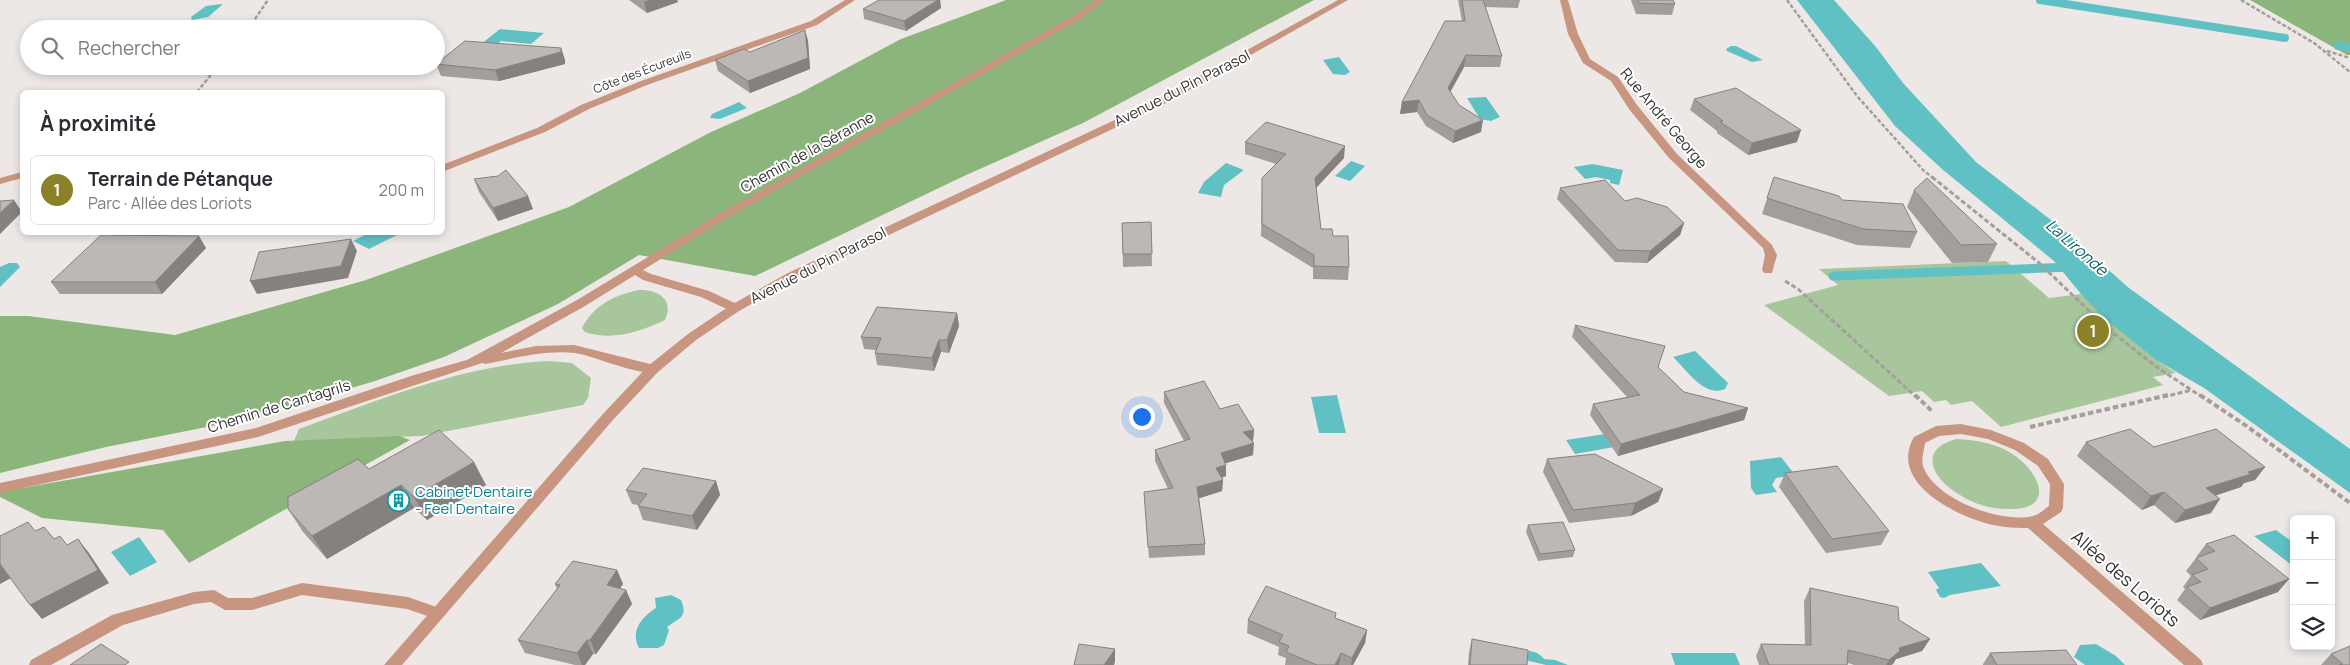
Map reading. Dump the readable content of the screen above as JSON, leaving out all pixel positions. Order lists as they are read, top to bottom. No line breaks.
{"streets":{"street":["Côte des Écureuils","Avenue du Pin Parasol","Rue André George","Chemin de la Séranne","Chemin de Cantagrils","Allée des Loriots"]},"crossings":[["Chemin de la Séranne","Chemin de Cantagrils"]],"water":["La Lironde"],"places":{"building":["Cabinet Dentaire - Feel Dentaire"]},"page":{"search":"Rechercher","heading":"À proximité","list":[{"mark":"1","name":"Terrain de Pétanque","note":"Parc · Allée des Loriots","value":"200 m"}],"pins":"1","map_buttons":["+","−"]}}
